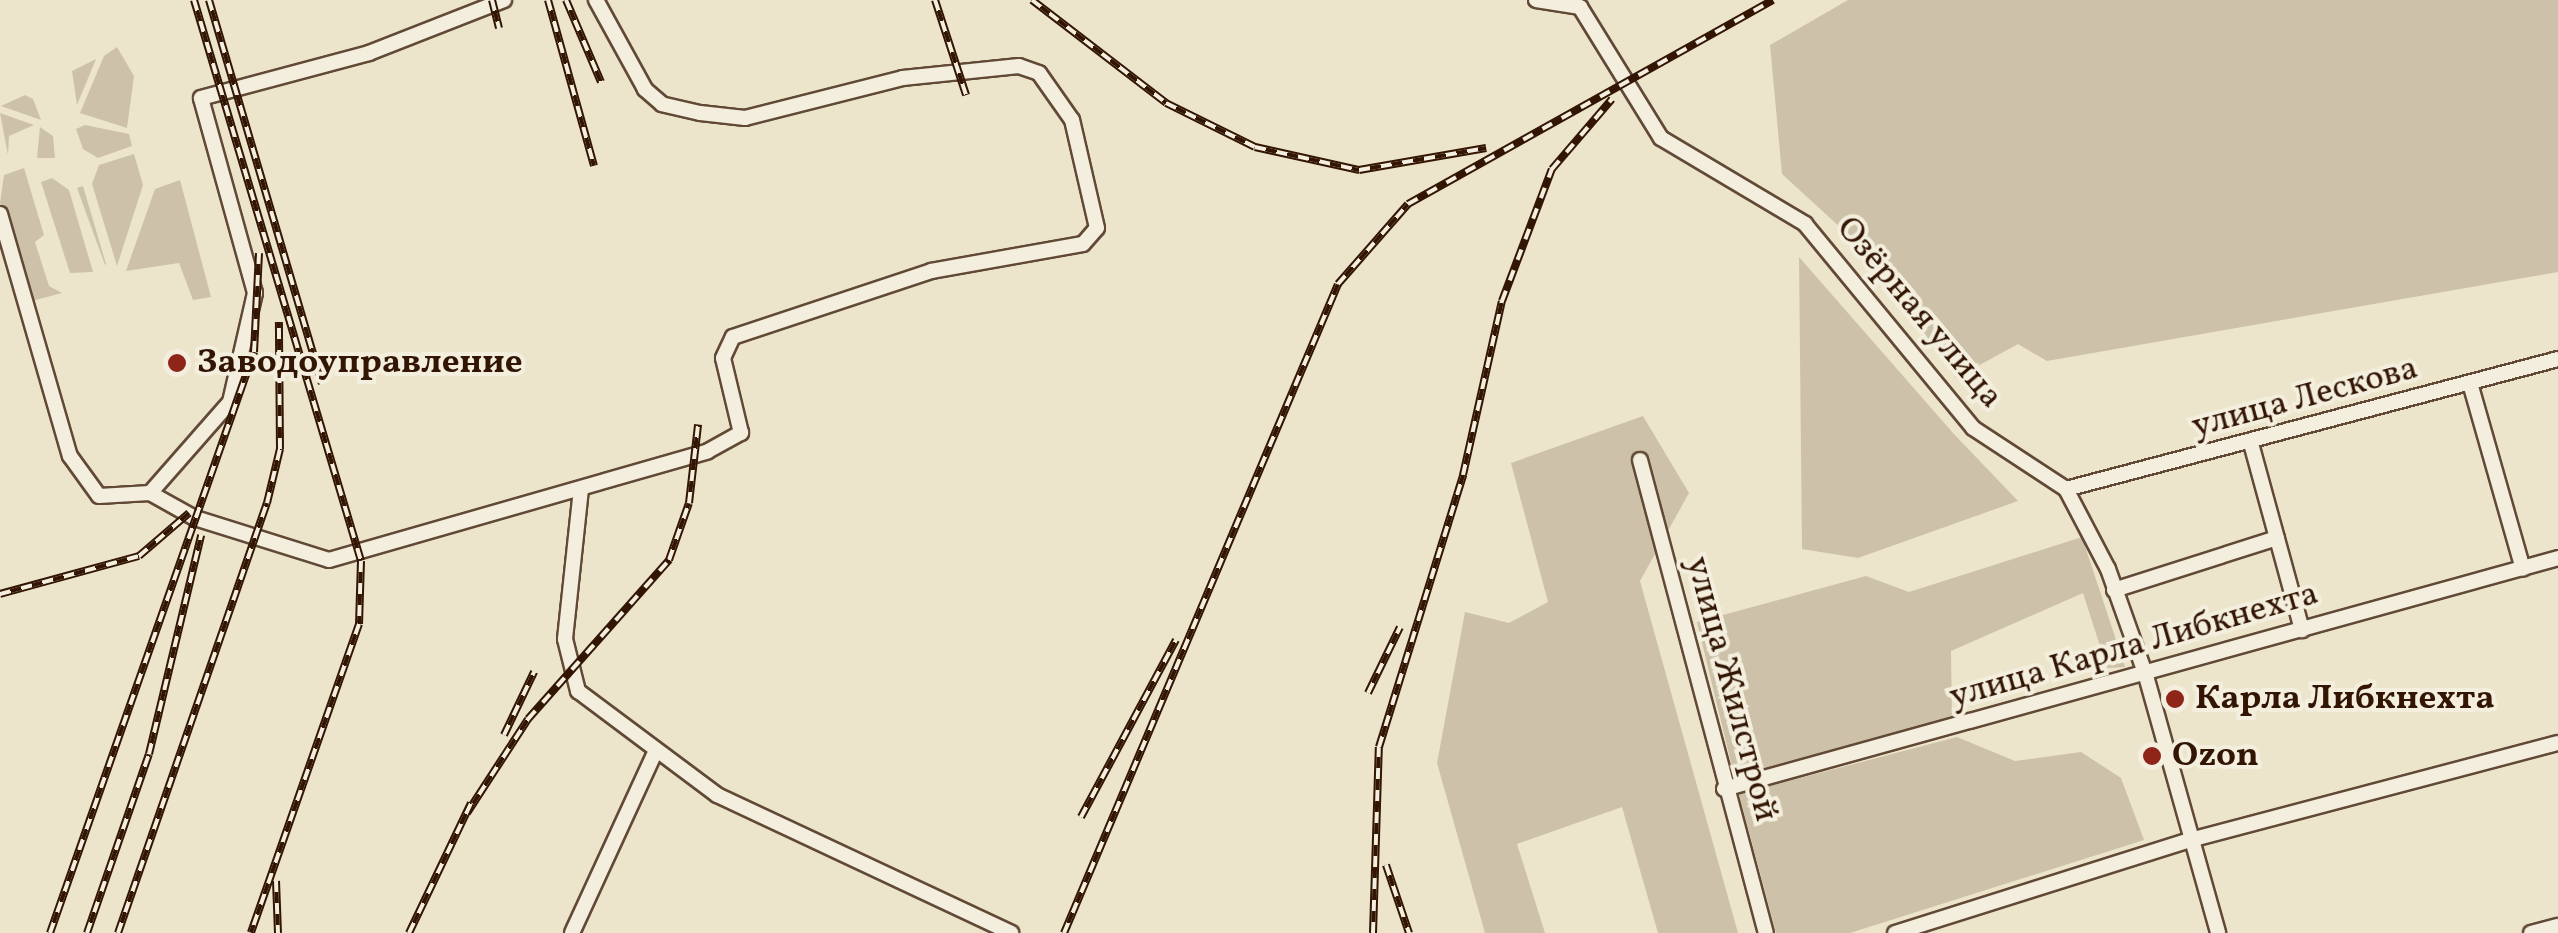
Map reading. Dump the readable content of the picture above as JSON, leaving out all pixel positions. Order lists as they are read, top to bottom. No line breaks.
{"streets":{"street":["Озёрная улица","улица Лескова","улица Карла Либкнехта","улица Жилстрой"]},"crossings":[["Озёрная улица","улица Лескова"],["улица Карла Либкнехта","улица Жилстрой"]],"places":["Заводоуправление","Карла Либкнехта","Ozon"]}
